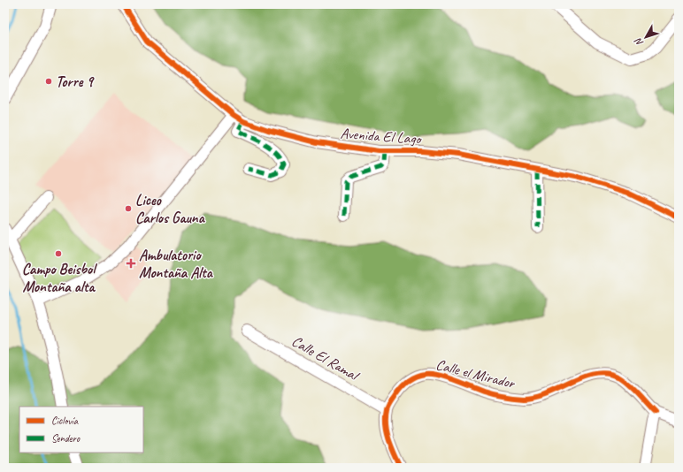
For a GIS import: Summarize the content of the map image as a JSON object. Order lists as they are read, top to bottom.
{
  "streets": {
    "street": ["Avenida El Lago", "Calle El Ramal", "Calle el Mirador"]
  },
  "crossings": [
    ["Calle El Ramal", "Calle el Mirador"]
  ],
  "places": {
    "other": ["Torre 9", "Liceo Carlos Gauna", "Campo Beisbol Montaña alta"],
    "health": ["Ambulatorio Montaña Alta"]
  },
  "legend": ["Ciclovía", "Sendero"],
  "north": "bottom left"
}
